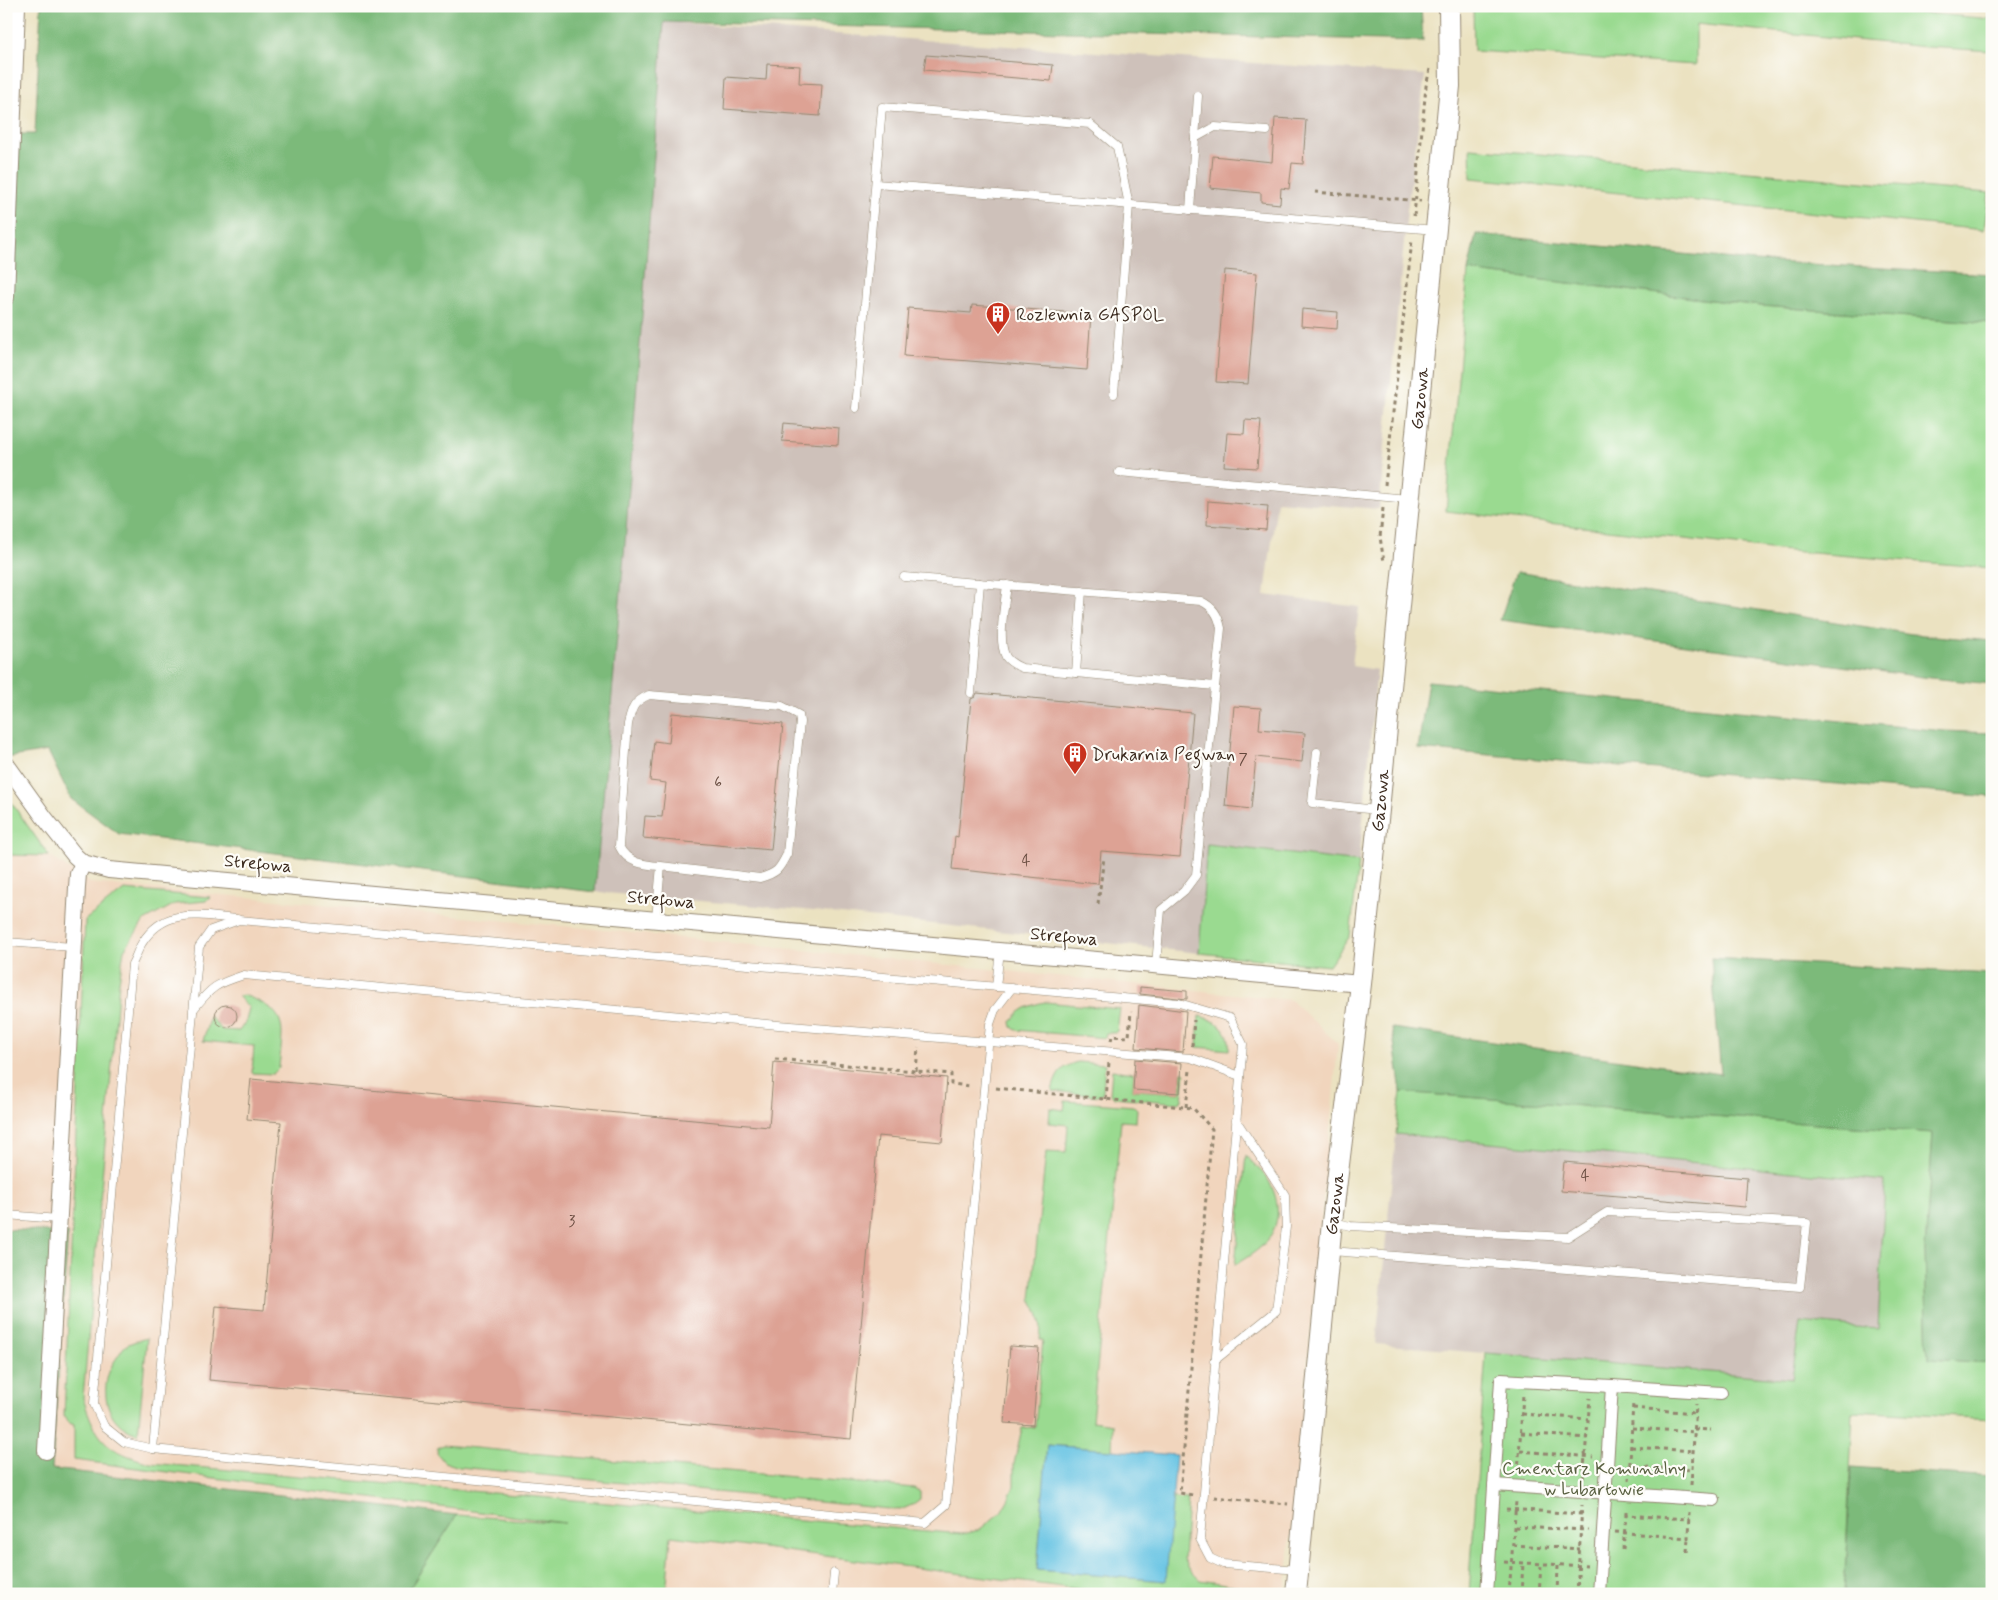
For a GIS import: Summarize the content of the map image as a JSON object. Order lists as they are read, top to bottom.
{
  "streets": {
    "street": ["Gazowa", "Strefowa"]
  },
  "crossings": [
    ["Gazowa", "Strefowa"]
  ],
  "parks": ["Cmentarz Komunalny w Lubartowie"],
  "places": {
    "building": ["Rozlewnia GASPOL", "Drukarnia Pegwan"]
  },
  "house_numbers": [
    "7",
    "6",
    "4",
    "4",
    "3"
  ]
}
